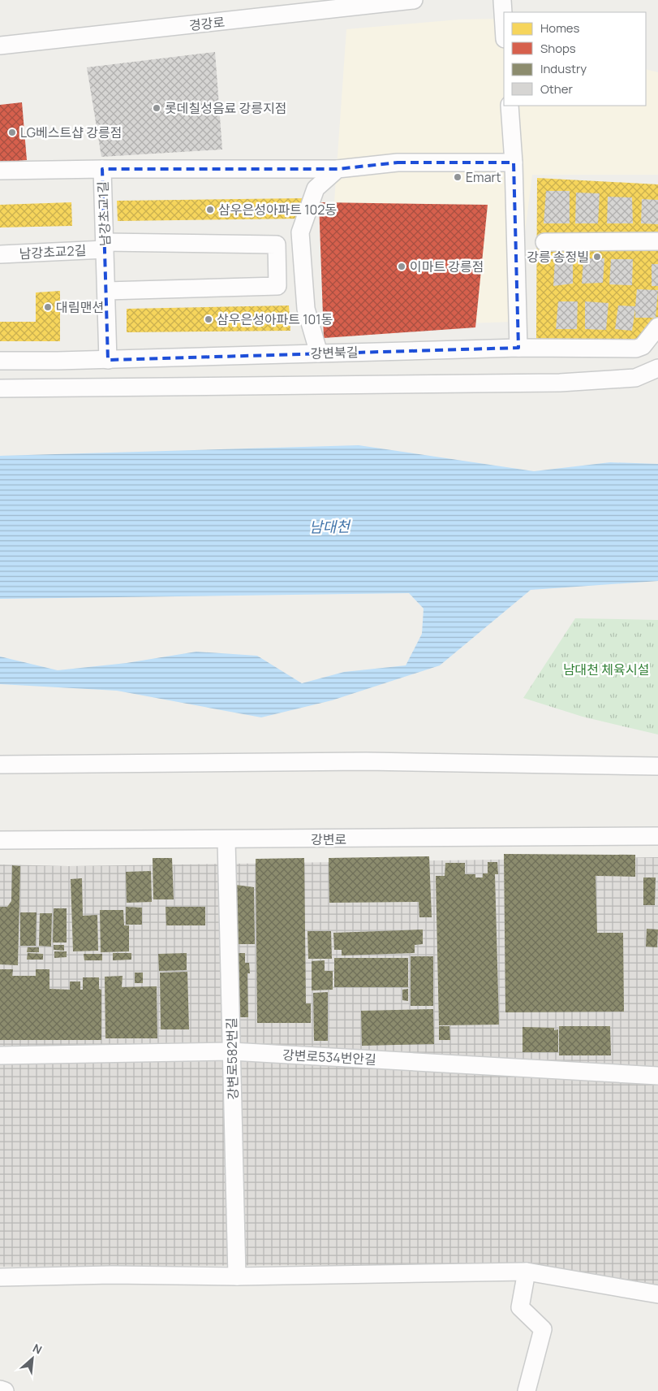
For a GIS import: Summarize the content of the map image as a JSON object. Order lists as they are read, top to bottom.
{
  "streets": {
    "street": [
      "경강로",
      "남강초교1길",
      "남강초교2길",
      "강변북길",
      "강변로",
      "강변로534번안길",
      "강변로582번길"
    ]
  },
  "crossings": [
    ["남강초교1길", "남강초교2길"],
    ["남강초교1길", "강변북길"],
    ["강변로", "강변로582번길"],
    ["강변로534번안길", "강변로582번길"]
  ],
  "water": ["남대천"],
  "parks": ["남대천 체육시설"],
  "places": [
    "롯데칠성음료 강릉지점",
    "LG베스트샵 강릉점",
    "Emart",
    "삼우은성아파트 102동",
    "강릉 송정빌",
    "이마트 강릉점",
    "대림맨션",
    "삼우은성아파트 101동"
  ],
  "legend": [
    "Homes",
    "Shops",
    "Industry",
    "Other"
  ],
  "north": "top right"
}
